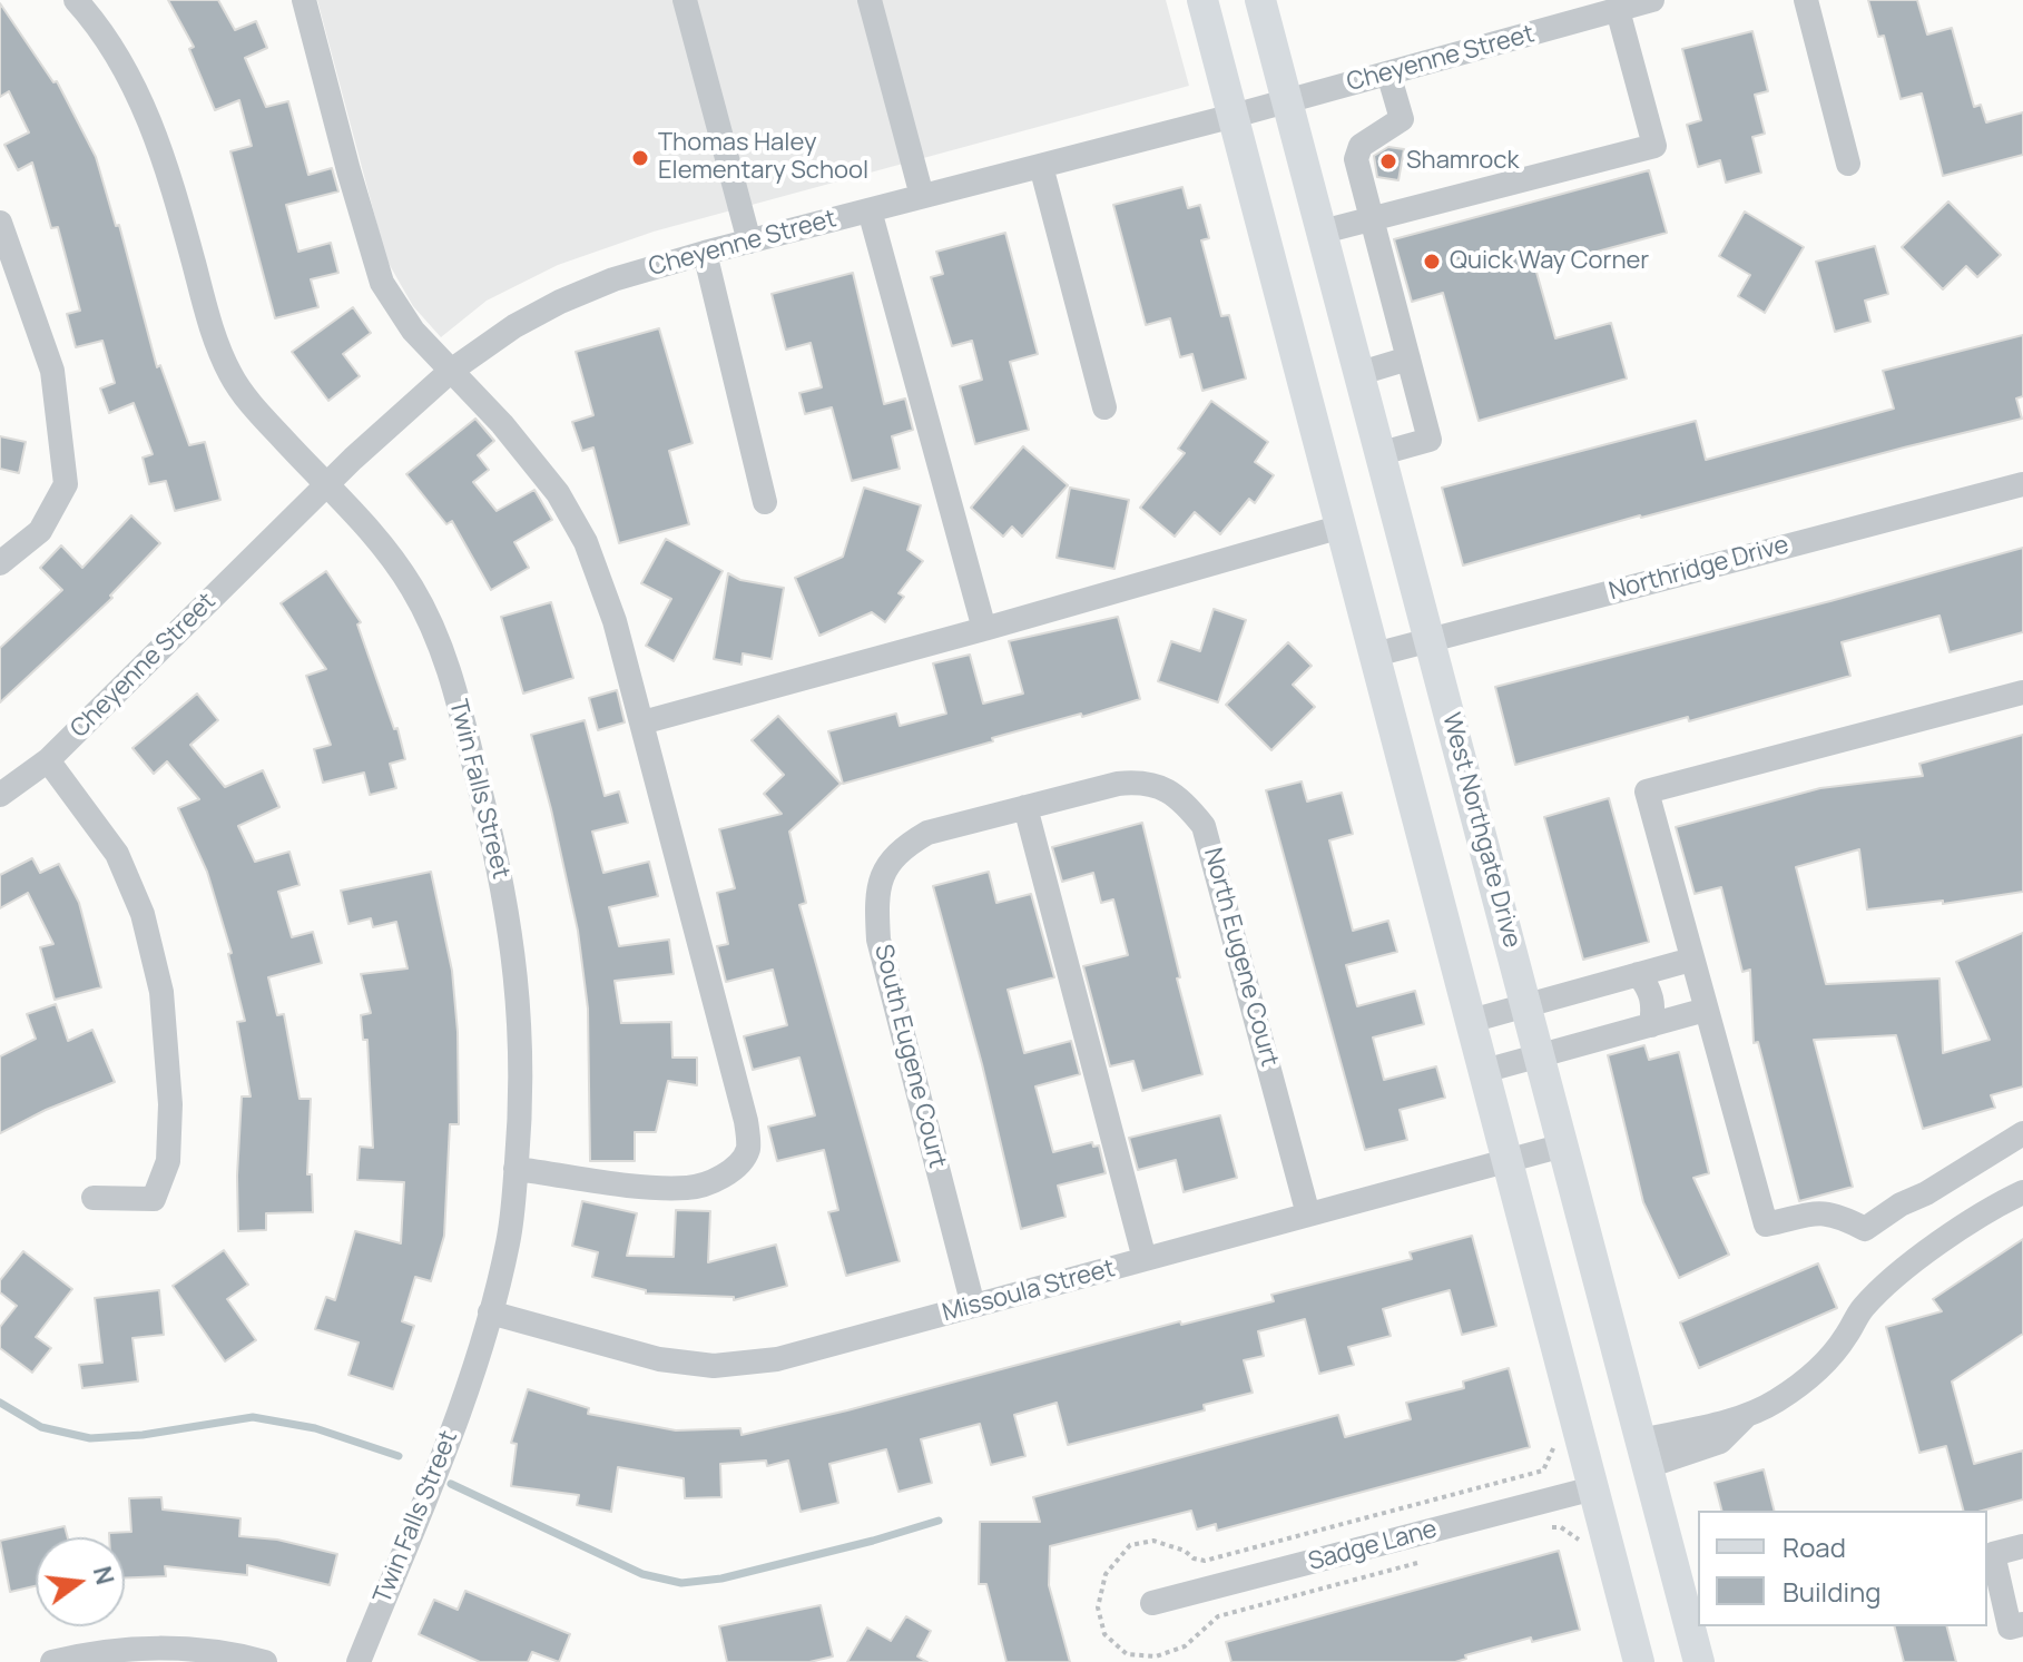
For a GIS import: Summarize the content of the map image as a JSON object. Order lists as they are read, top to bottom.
{
  "streets": {
    "main road": ["West Northgate Drive"],
    "street": [
      "Cheyenne Street",
      "Northridge Drive",
      "Twin Falls Street",
      "North Eugene Court",
      "South Eugene Court",
      "Missoula Street",
      "Sadge Lane"
    ]
  },
  "crossings": [
    ["Cheyenne Street", "Twin Falls Street"],
    ["Cheyenne Street", "West Northgate Drive"],
    ["Northridge Drive", "West Northgate Drive"],
    ["Twin Falls Street", "Missoula Street"],
    ["West Northgate Drive", "Missoula Street"],
    ["North Eugene Court", "South Eugene Court"],
    ["North Eugene Court", "Missoula Street"],
    ["South Eugene Court", "Missoula Street"]
  ],
  "places": ["Thomas Haley Elementary School", "Shamrock", "Quick Way Corner"],
  "legend": ["Road", "Building"],
  "north": "right"
}
